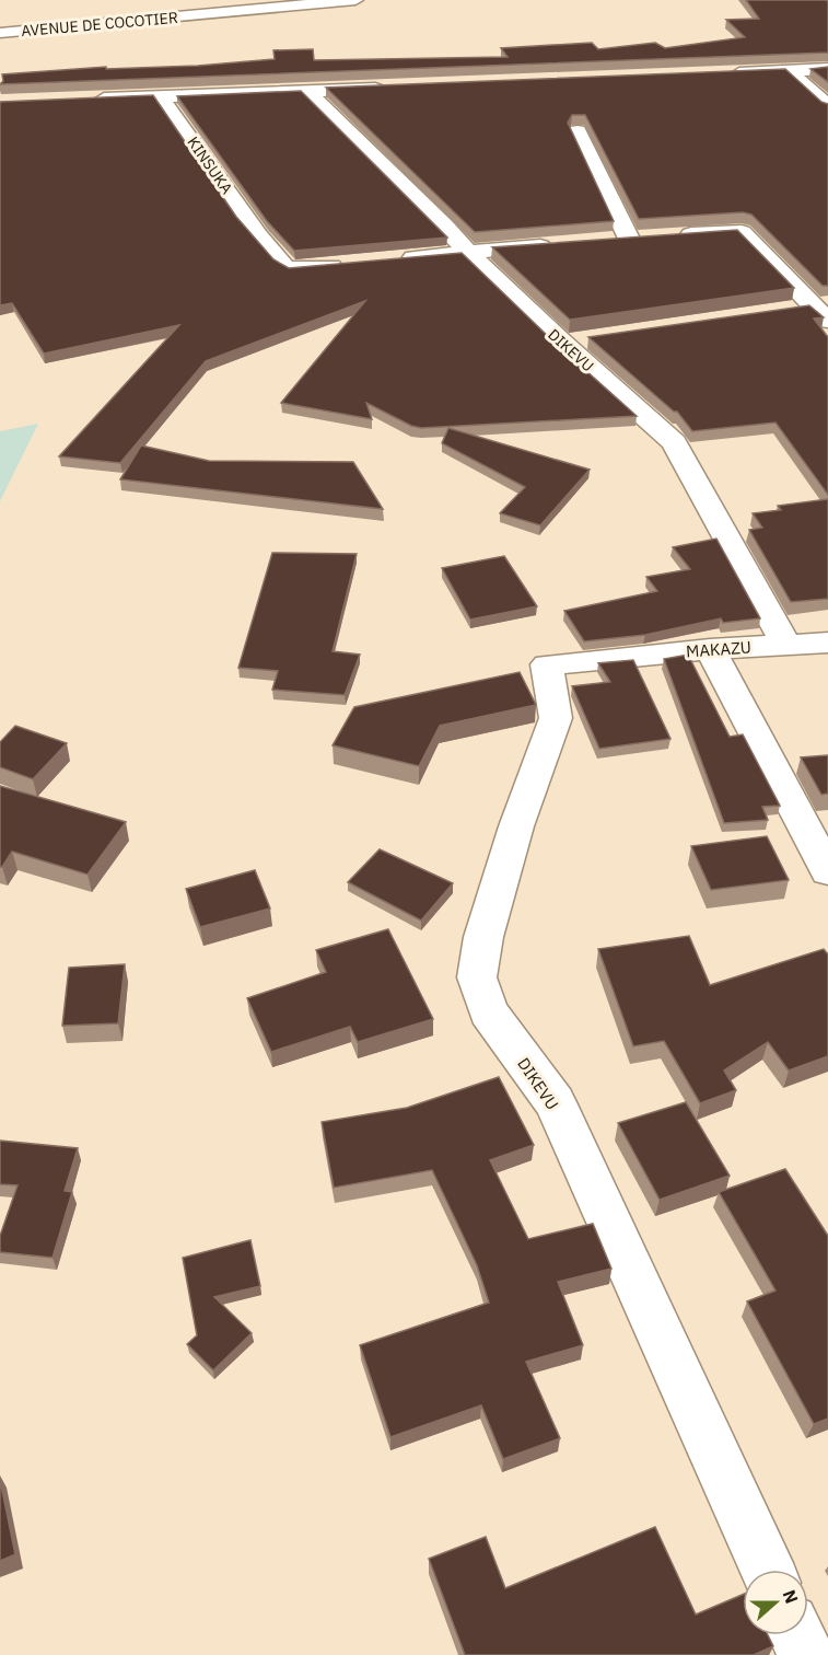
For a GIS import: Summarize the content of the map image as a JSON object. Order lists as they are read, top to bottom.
{
  "streets": {
    "street": [
      "AVENUE DE COCOTIER",
      "KINSUKA",
      "DIKEVU",
      "MAKAZU"
    ]
  },
  "crossings": [
    ["DIKEVU", "MAKAZU"]
  ],
  "north": "right"
}
